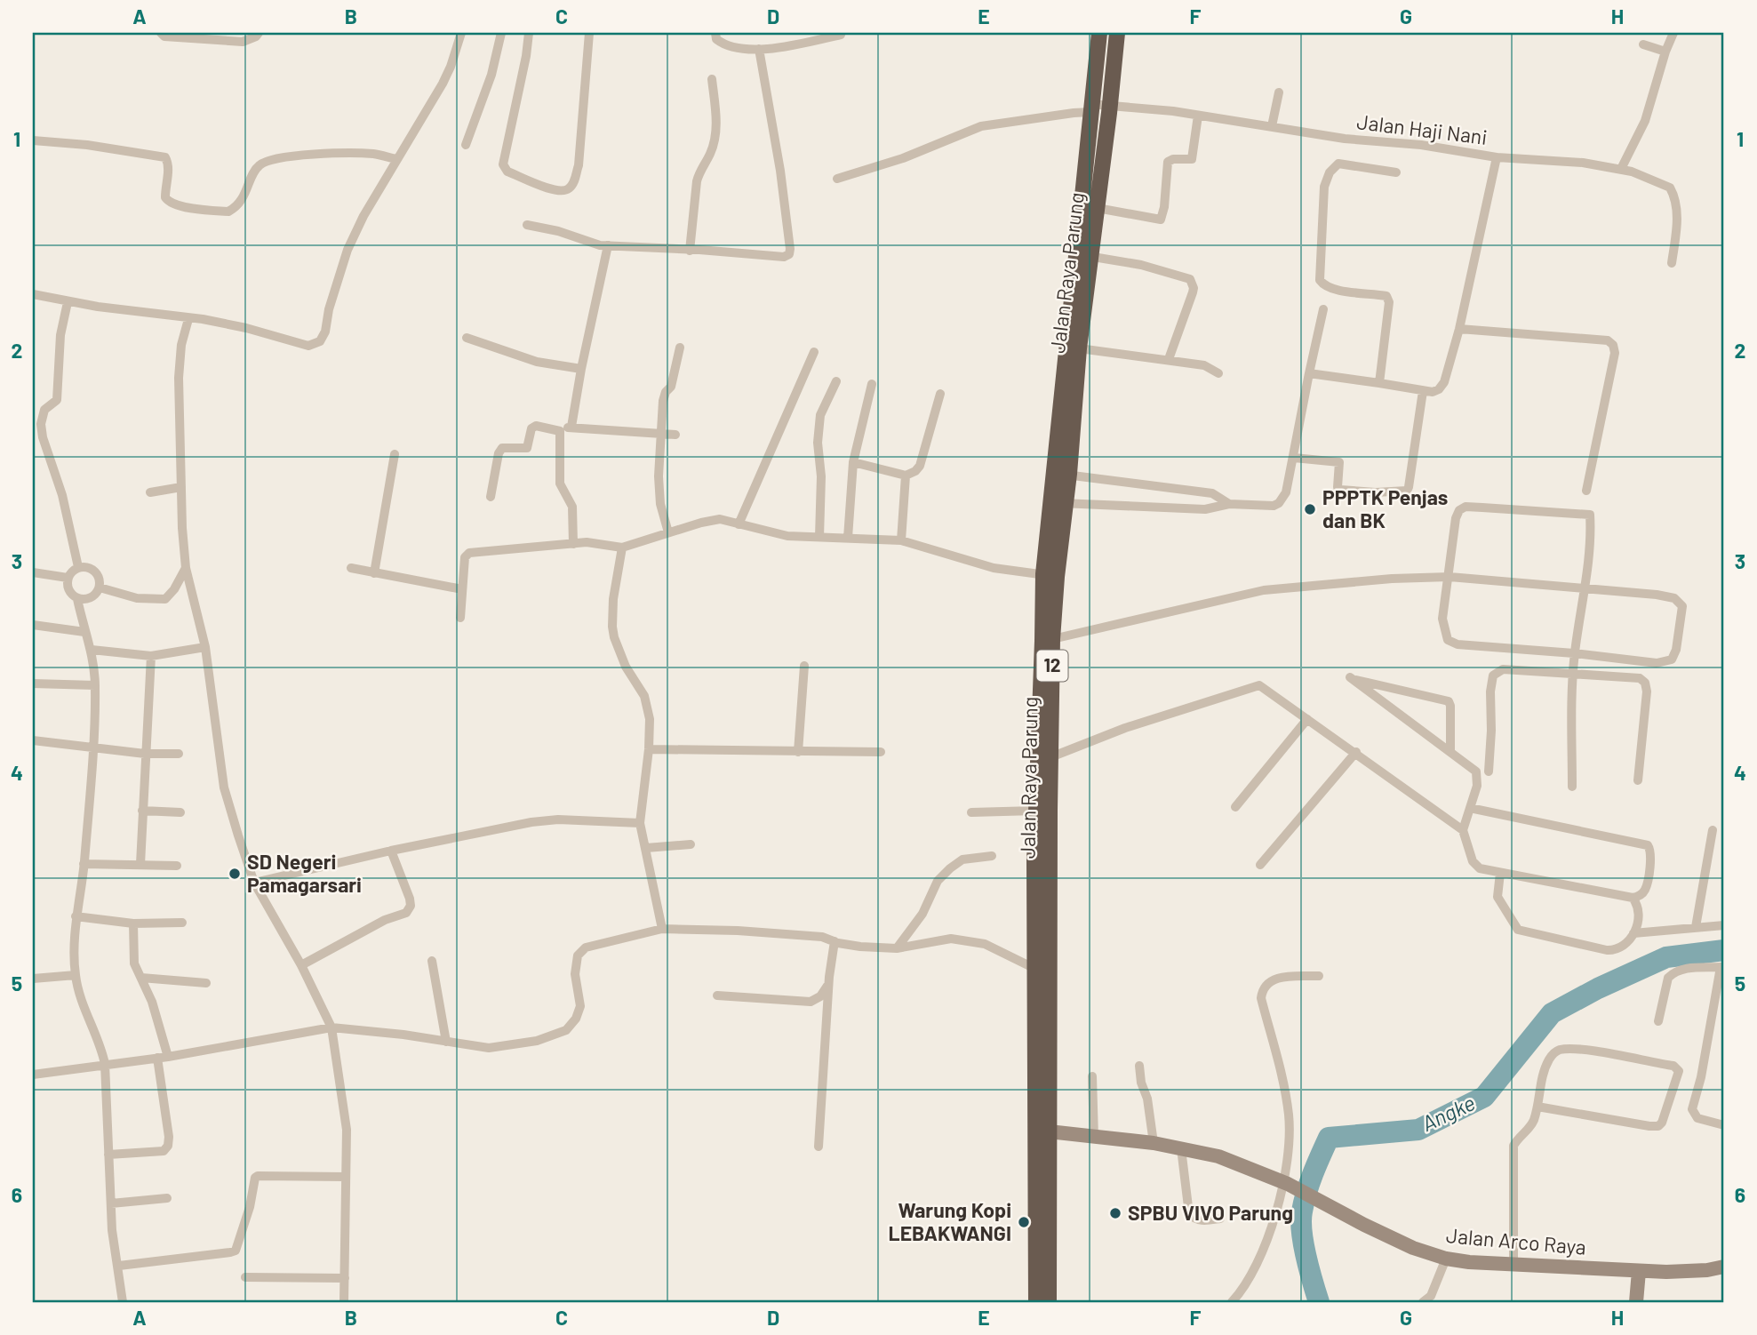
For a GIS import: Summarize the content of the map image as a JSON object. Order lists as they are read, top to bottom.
{
  "streets": {
    "highway": ["Jalan Raya Parung", "12"],
    "main road": ["Jalan Arco Raya"],
    "street": ["Jalan Haji Nani"]
  },
  "crossings": [
    ["Jalan Haji Nani", "Jalan Raya Parung"]
  ],
  "water": ["Angke"],
  "places": [
    "PPPTK Penjas dan BK",
    "SD Negeri Pamagarsari",
    "SPBU VIVO Parung",
    "Warung Kopi LEBAKWANGI"
  ],
  "grid": {
    "columns": [
      "A",
      "B",
      "C",
      "D",
      "E",
      "F",
      "G",
      "H"
    ],
    "rows": [
      "1",
      "2",
      "3",
      "4",
      "5",
      "6"
    ]
  }
}
